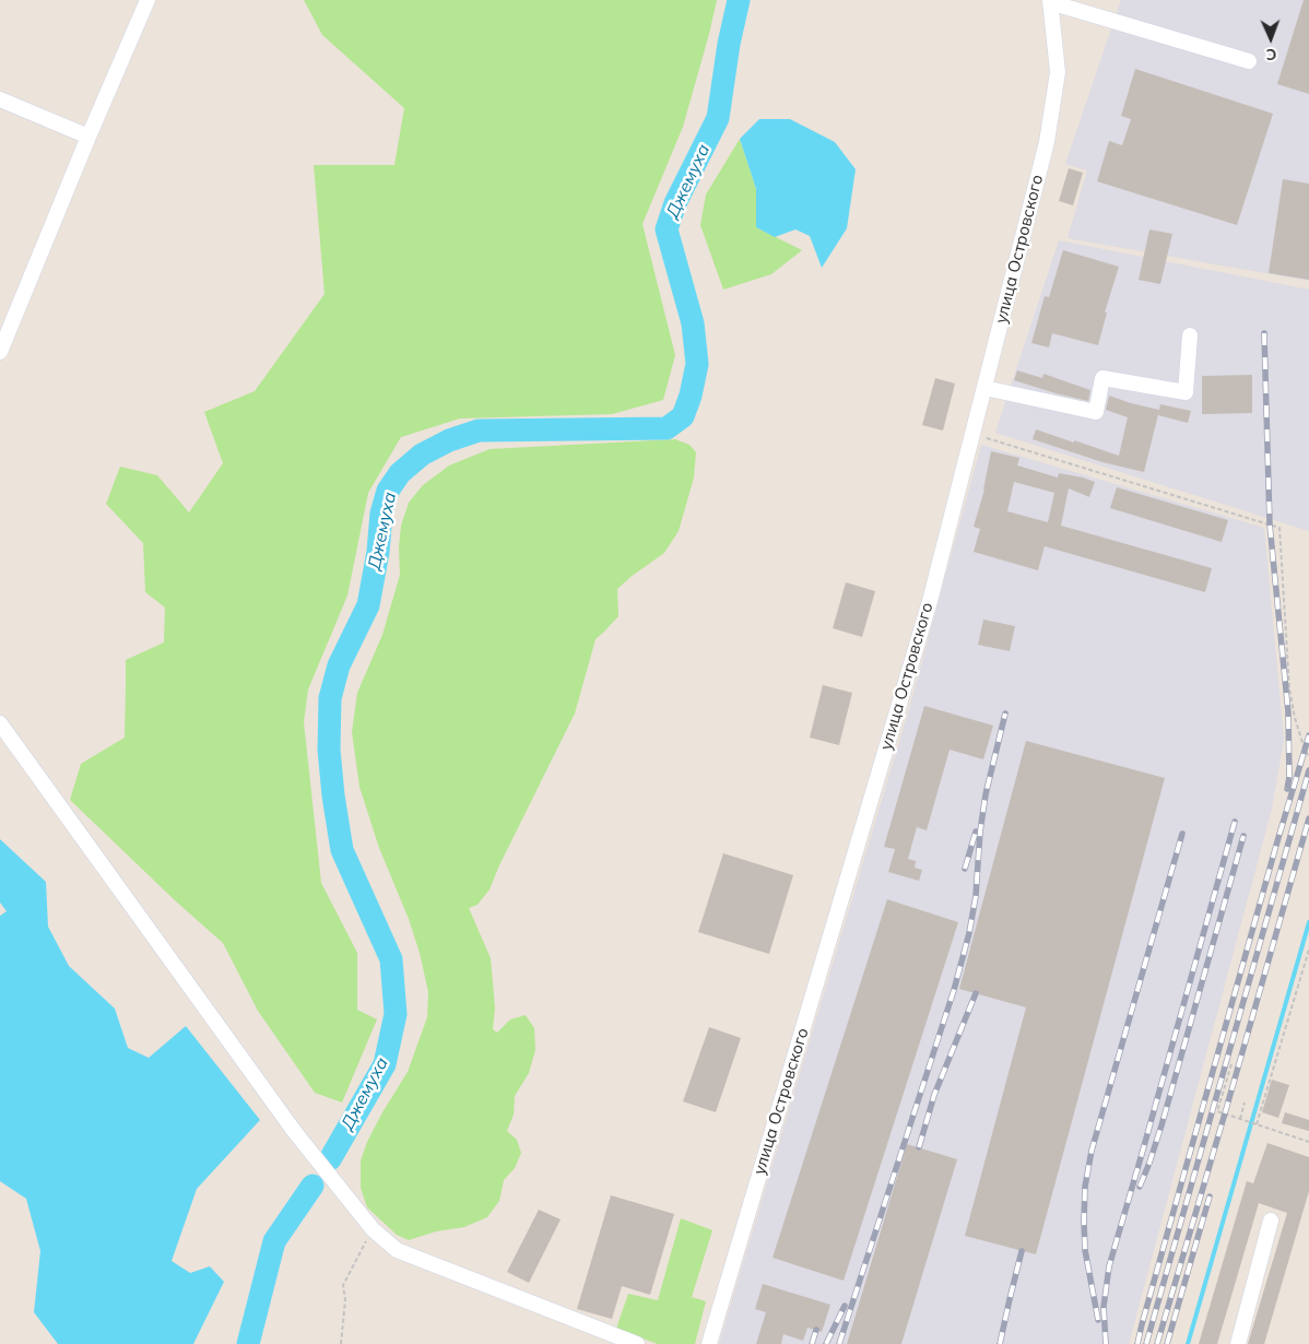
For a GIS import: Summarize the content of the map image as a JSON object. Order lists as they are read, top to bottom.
{
  "streets": {
    "street": ["улица Островского"]
  },
  "water": ["Джемуха"],
  "north": "bottom"
}
